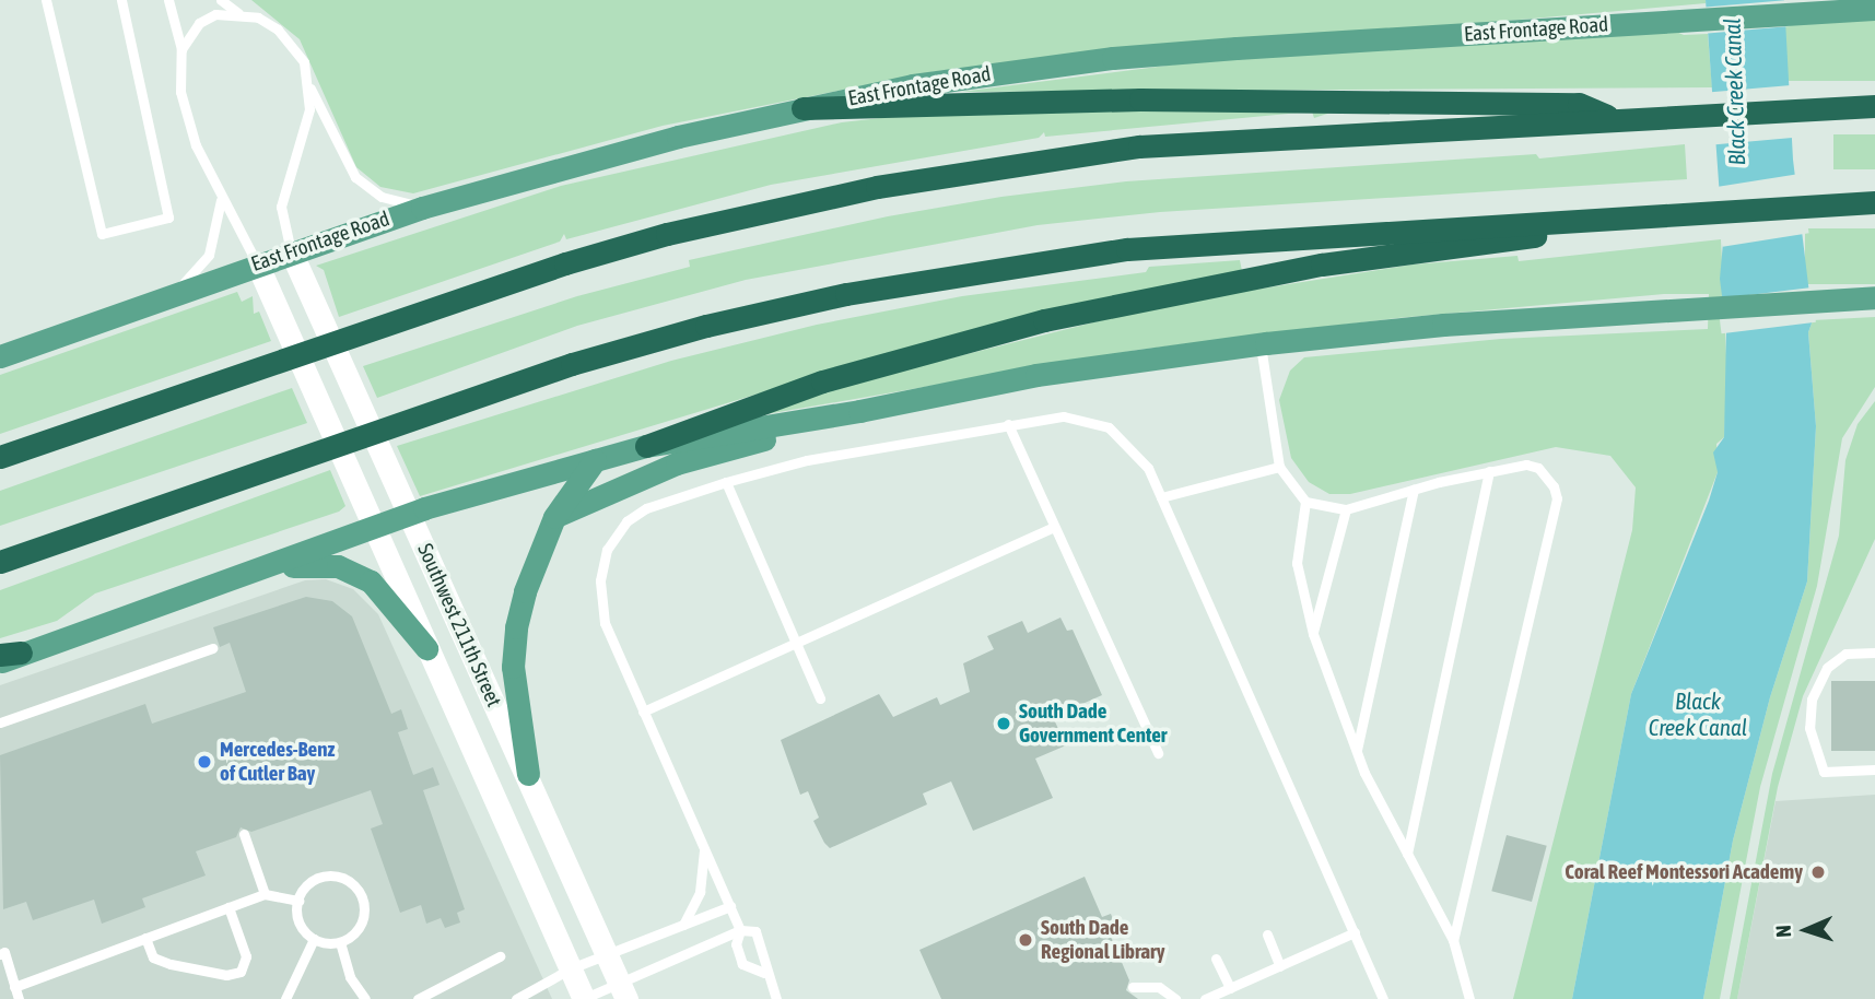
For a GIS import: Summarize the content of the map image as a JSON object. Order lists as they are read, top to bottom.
{
  "streets": {
    "main road": ["East Frontage Road", "Southwest 211th Street"]
  },
  "crossings": [
    ["East Frontage Road", "Southwest 211th Street"]
  ],
  "water": ["Black Creek Canal"],
  "places": [
    "South Dade Government Center",
    "Mercedes-Benz of Cutler Bay",
    "Coral Reef Montessori Academy",
    "South Dade Regional Library"
  ],
  "north": "left"
}
